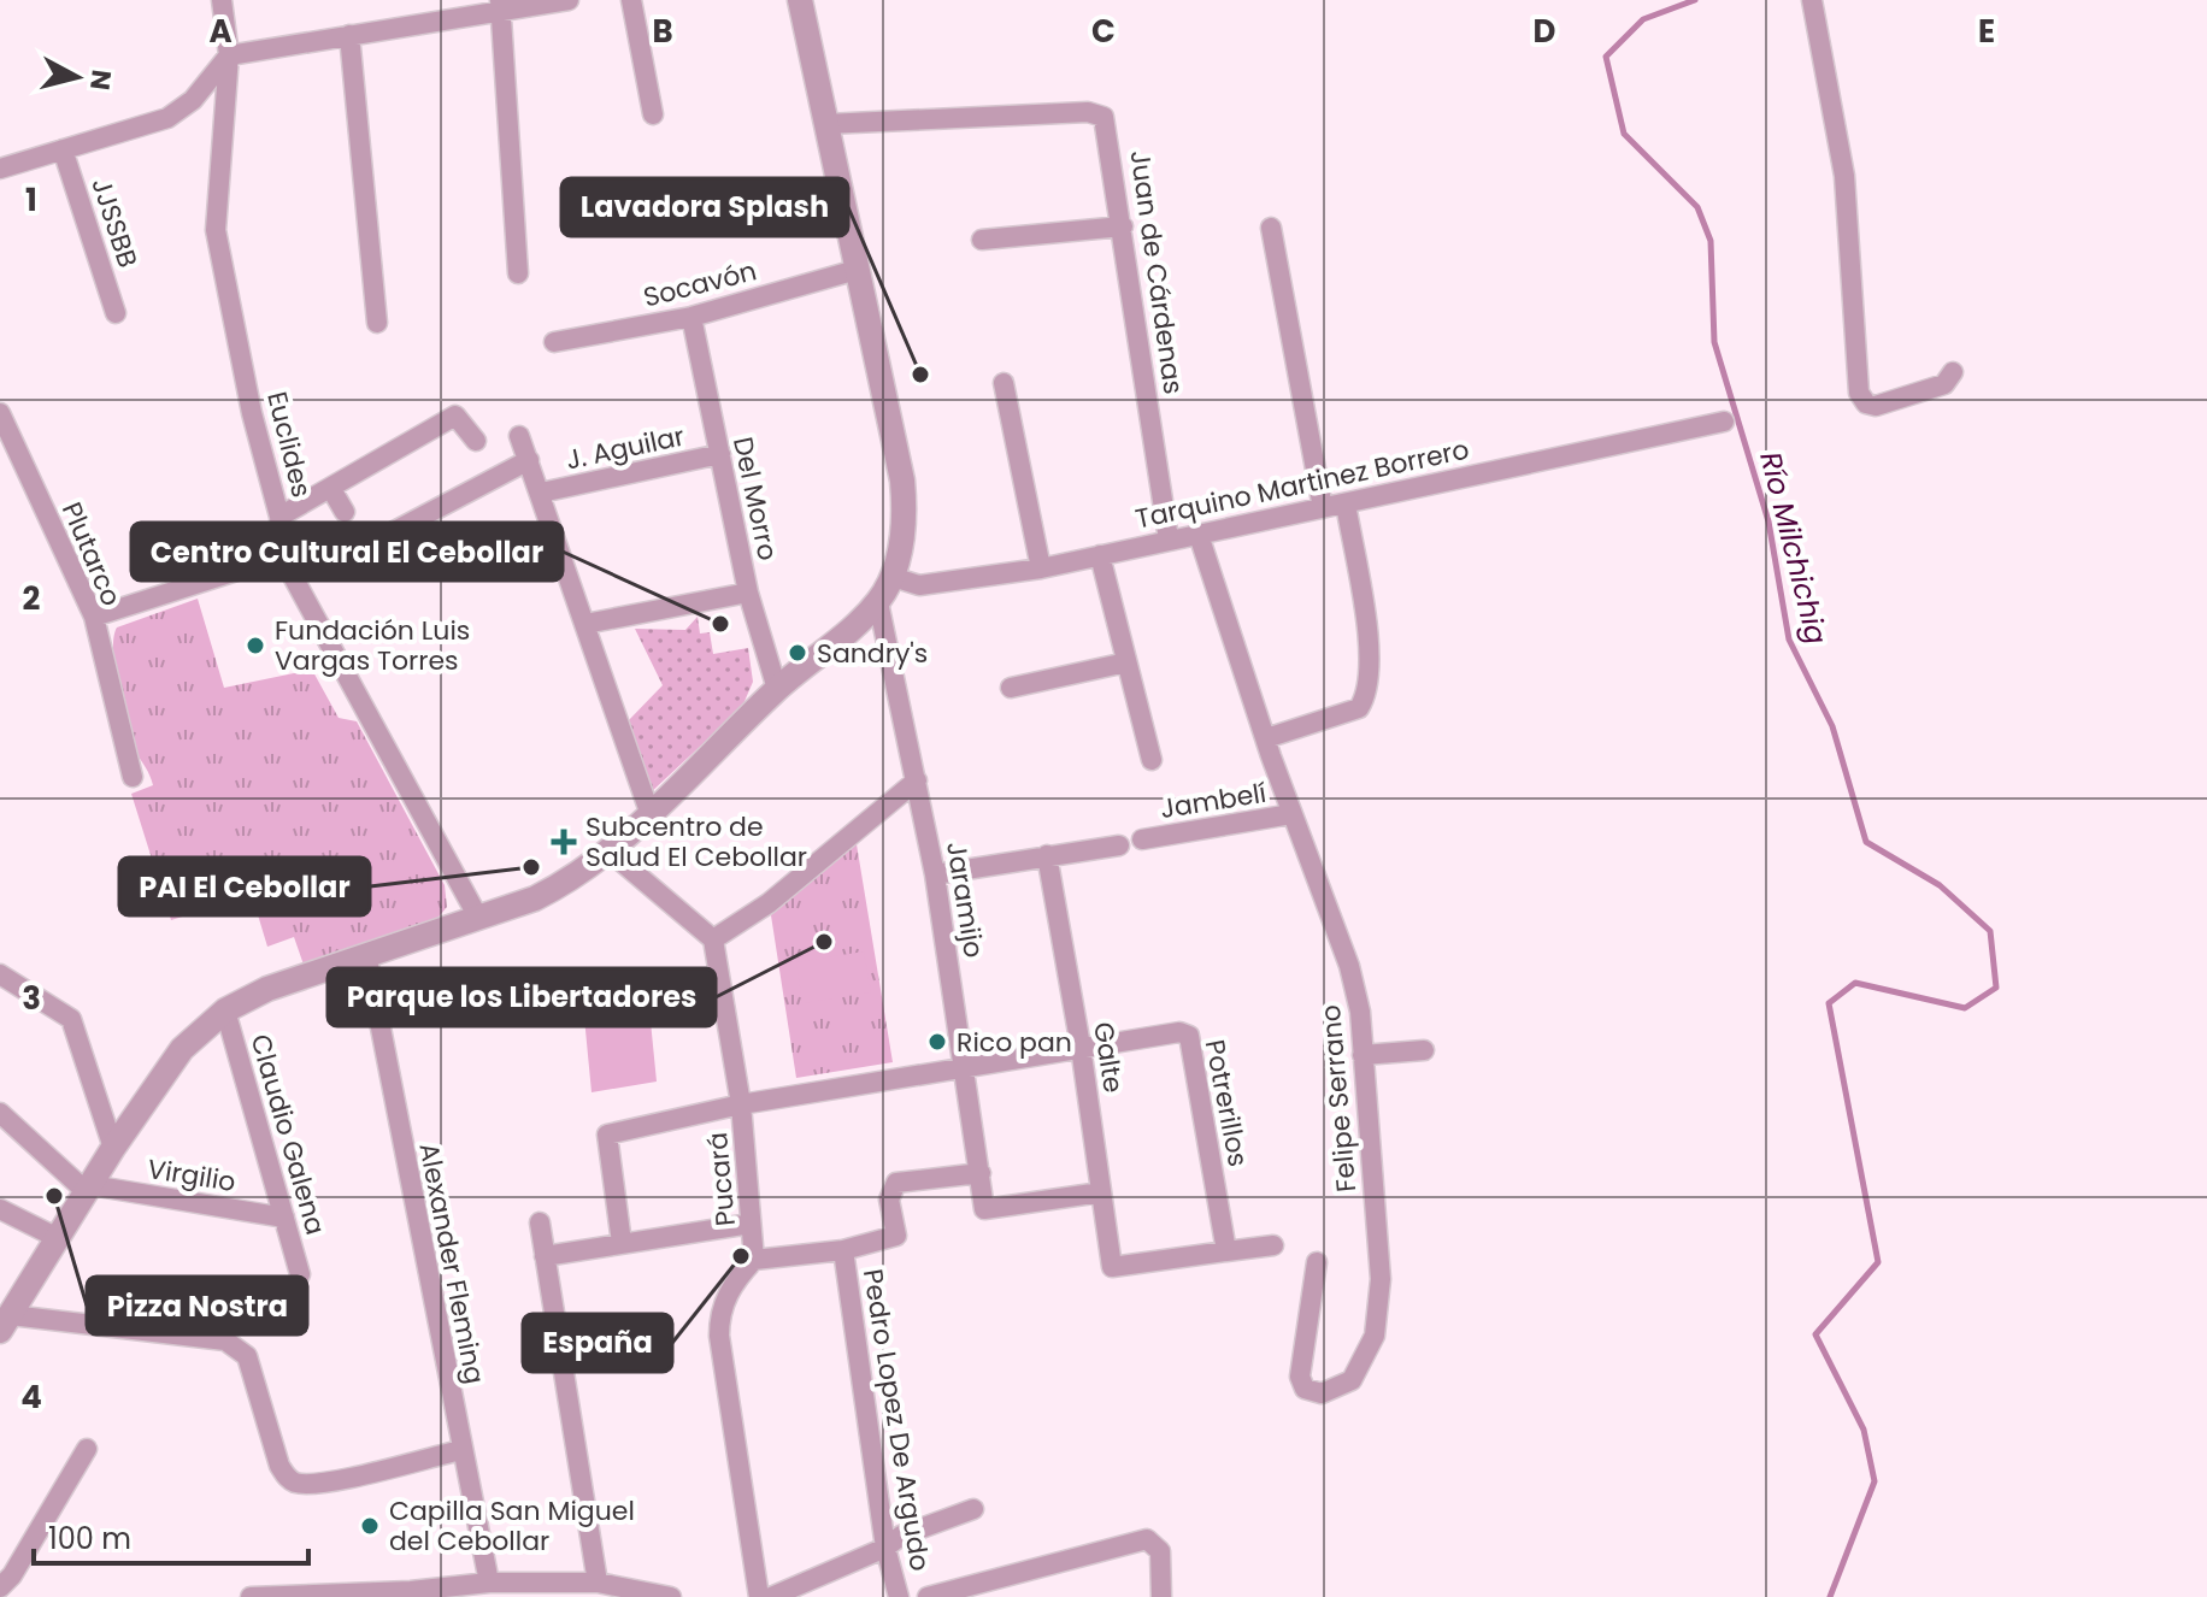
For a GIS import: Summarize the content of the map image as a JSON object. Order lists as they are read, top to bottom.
{
  "streets": {
    "street": [
      "JJSSBB",
      "Juan de Cárdenas",
      "Socavón",
      "Euclides",
      "J. Aguilar",
      "Tarquino Martinez Borrero",
      "Del Morro",
      "Plutarco",
      "Jambelí",
      "Jaramijo",
      "Galte",
      "Felipe Serrano",
      "Potrerillos",
      "Claudio Galena",
      "Virgilio",
      "Pucará",
      "Alexander Fleming",
      "Pedro Lopez De Argudo"
    ]
  },
  "crossings": [
    ["Juan de Cárdenas", "Tarquino Martinez Borrero"],
    ["Socavón", "Del Morro"],
    ["J. Aguilar", "Del Morro"],
    ["Tarquino Martinez Borrero", "Felipe Serrano"],
    ["Jambelí", "Felipe Serrano"],
    ["Jaramijo", "Galte"],
    ["Jaramijo", "Potrerillos"],
    ["Galte", "Potrerillos"],
    ["Potrerillos", "Pucará"],
    ["Claudio Galena", "Virgilio"]
  ],
  "water": ["Río Milchichig"],
  "places": {
    "other": [
      "Lavadora Splash",
      "Centro Cultural El Cebollar",
      "Fundación Luis Vargas Torres",
      "Sandry's",
      "PAI El Cebollar",
      "Parque los Libertadores",
      "Rico pan",
      "Pizza Nostra",
      "España",
      "Capilla San Miguel del Cebollar"
    ],
    "health": ["Subcentro de Salud El Cebollar"]
  },
  "scale_bar": "100 m",
  "north": "right",
  "grid": {
    "columns": [
      "A",
      "B",
      "C",
      "D",
      "E"
    ],
    "rows": [
      "1",
      "2",
      "3",
      "4"
    ]
  }
}
